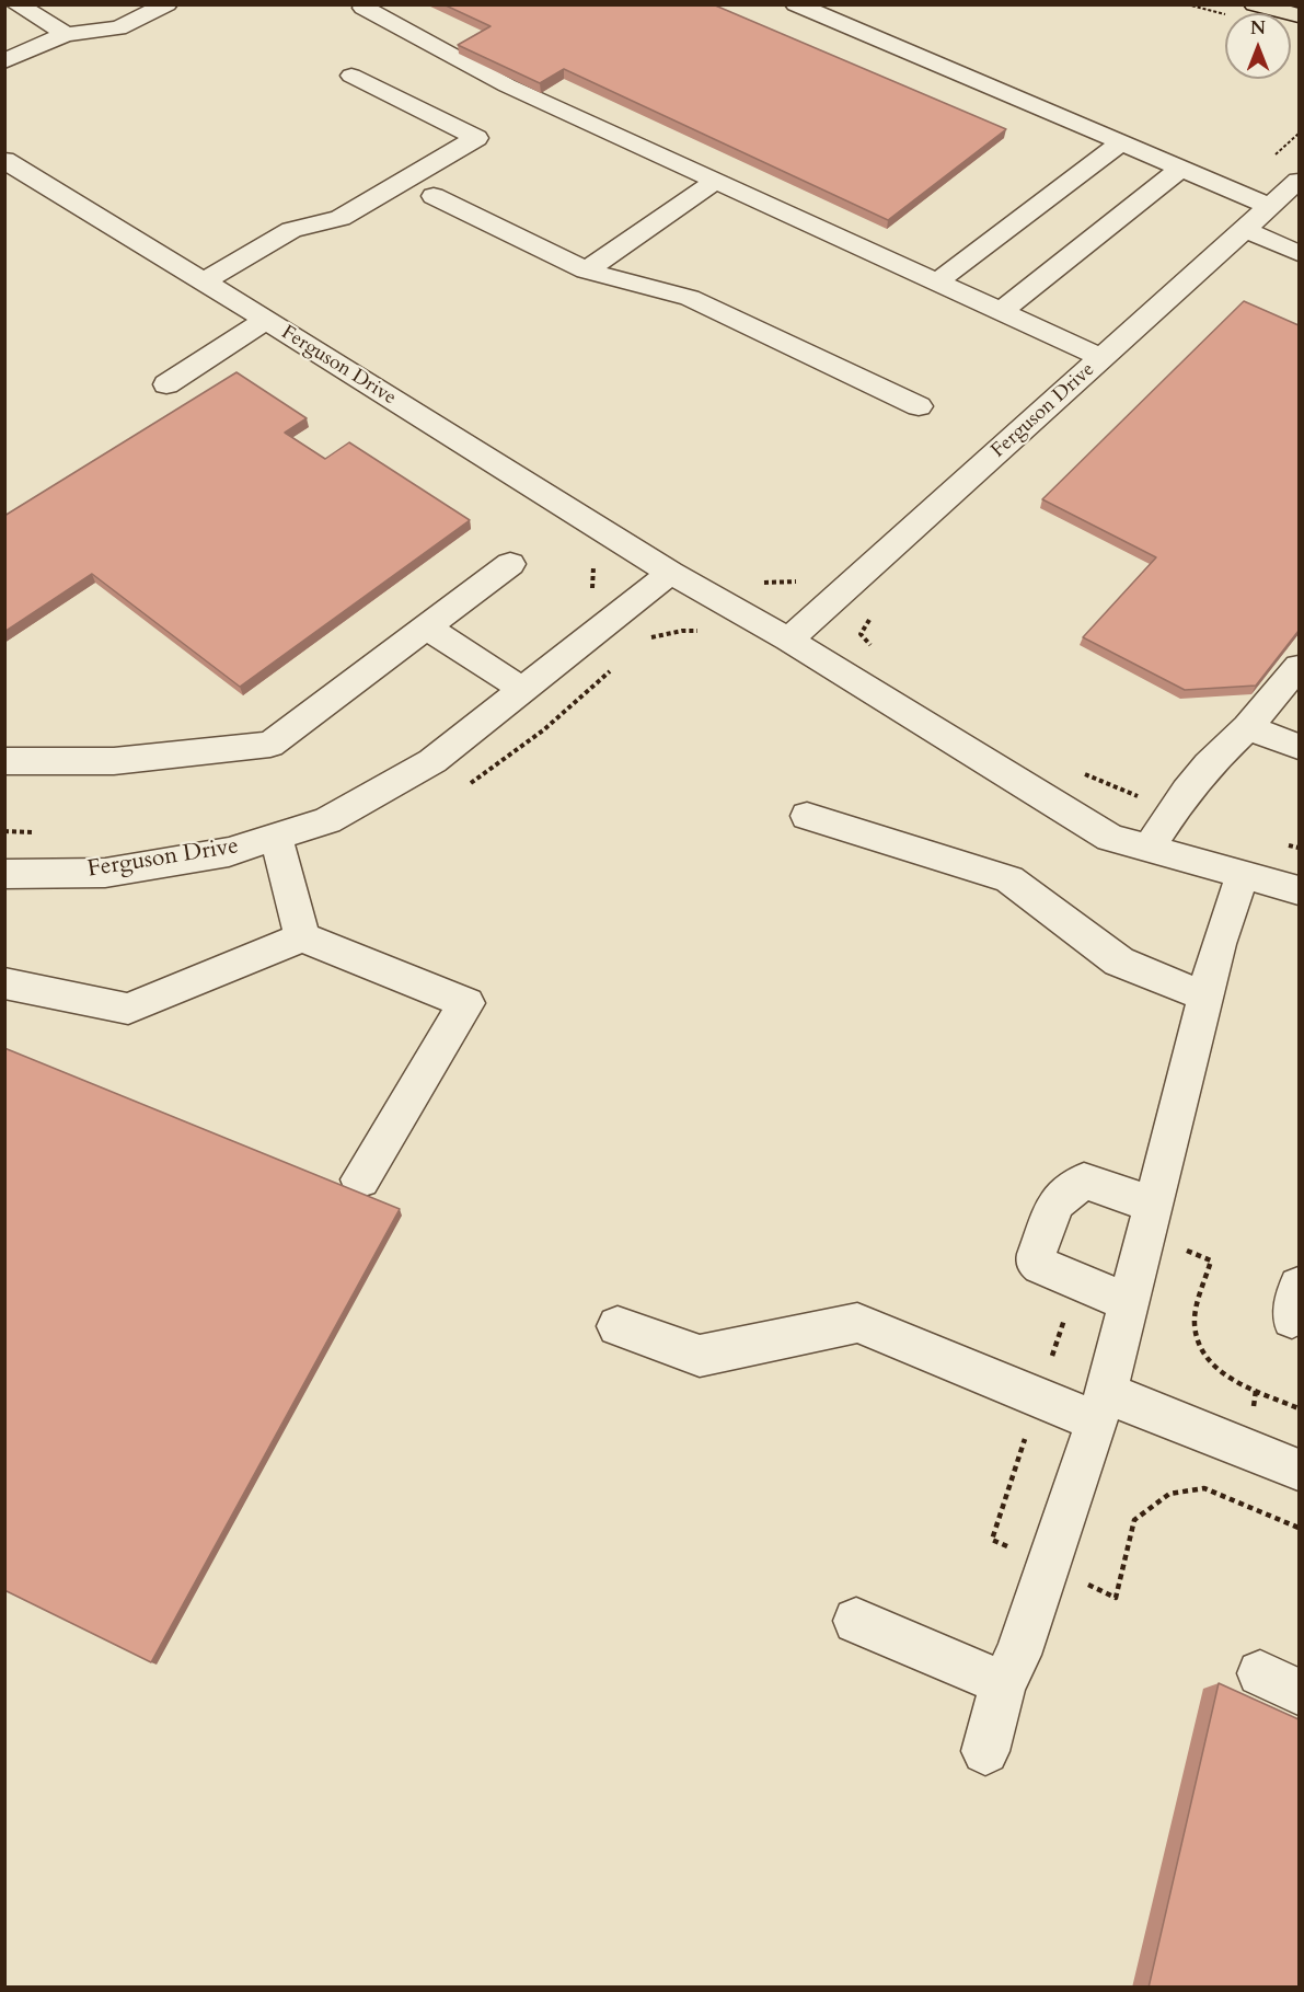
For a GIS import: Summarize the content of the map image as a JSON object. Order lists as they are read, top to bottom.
{
  "streets": {
    "street": ["Ferguson Drive"]
  },
  "north": "top"
}
